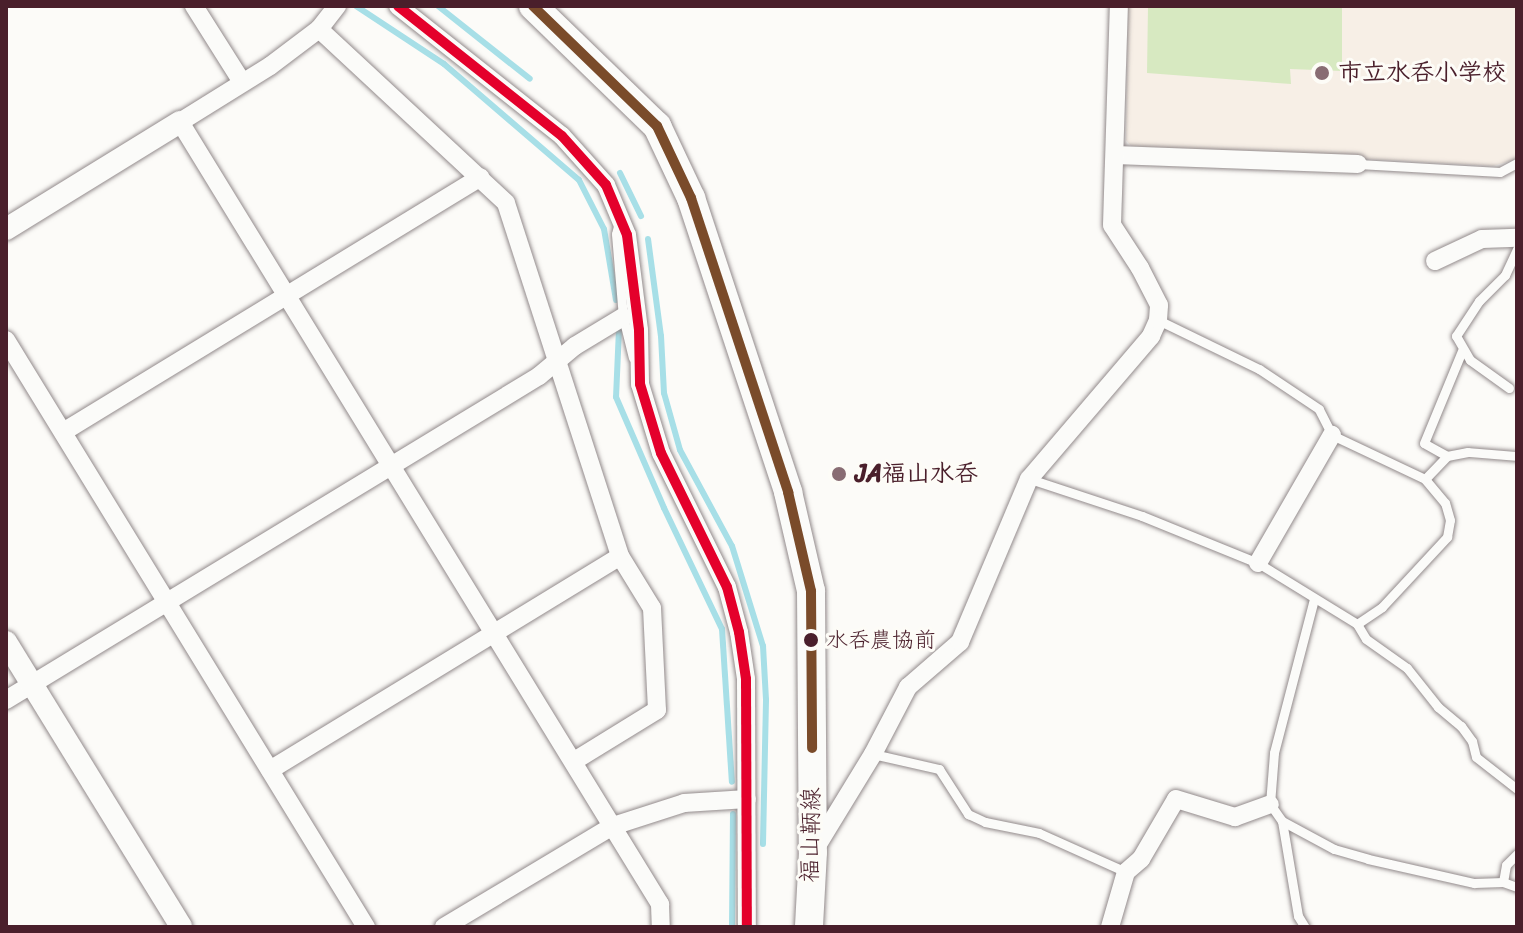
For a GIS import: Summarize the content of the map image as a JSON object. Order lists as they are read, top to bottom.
{
  "streets": {
    "main road": ["福山鞆線"]
  },
  "places": ["市立水呑小学校", "JA福山水呑", "水呑農協前"]
}
